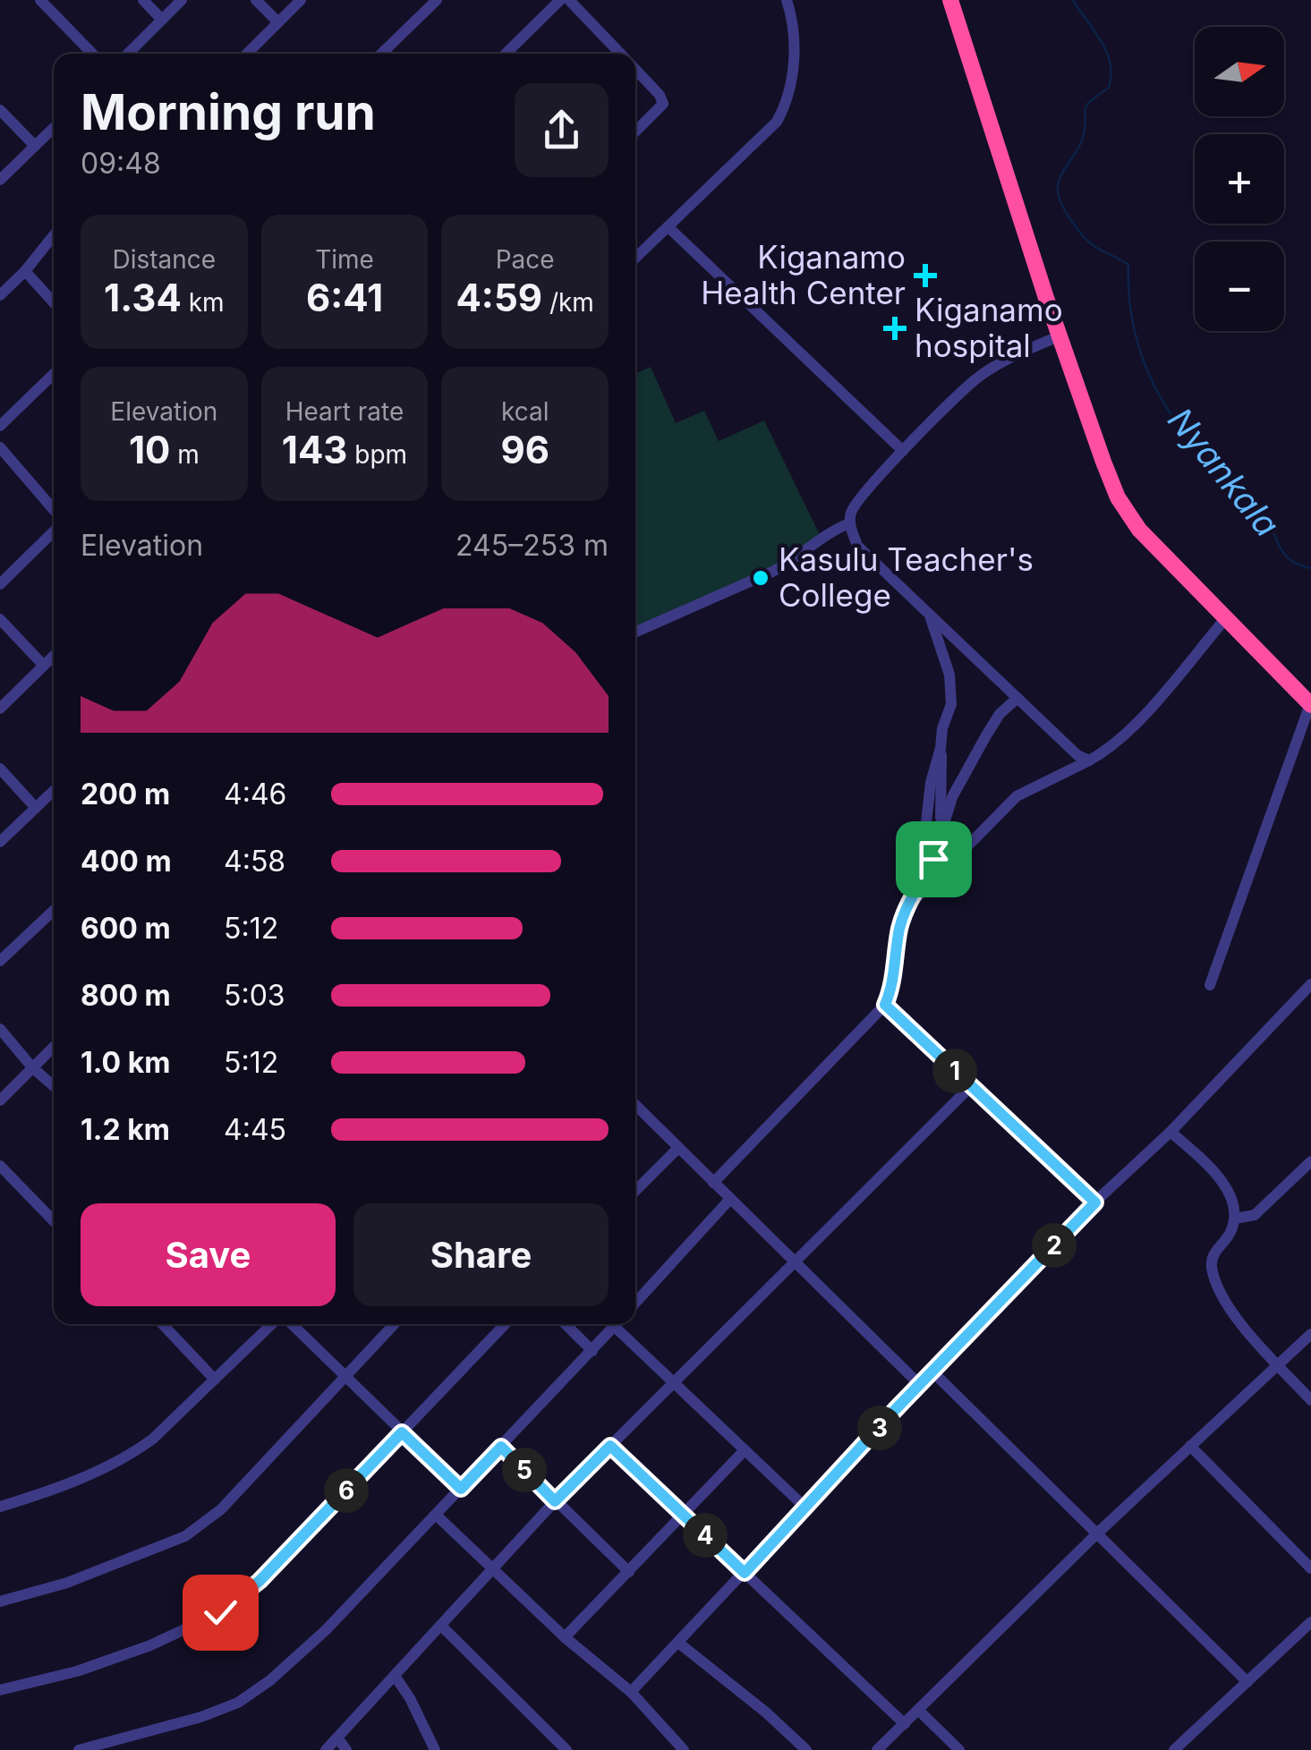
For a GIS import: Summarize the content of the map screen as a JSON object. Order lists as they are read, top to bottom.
{
  "water": ["Nyankala"],
  "places": {
    "health": ["Kiganamo Health Center", "Kiganamo hospital"],
    "other": ["Kasulu Teacher's College"]
  },
  "north": "right",
  "page": {
    "map_buttons": ["+", "−"],
    "heading": ["Morning run", "09:48"],
    "stats": [
      ["Distance", "1.34 km"],
      ["Time", "6:41"],
      ["Pace", "4:59 /km"],
      ["Elevation", "10 m"],
      ["Heart rate", "143 bpm"],
      ["kcal", "96"]
    ],
    "chart": ["Elevation", "245–253 m"],
    "list": [
      {
        "name": "200 m",
        "note": "4:46"
      },
      {
        "name": "400 m",
        "note": "4:58"
      },
      {
        "name": "600 m",
        "note": "5:12"
      },
      {
        "name": "800 m",
        "note": "5:03"
      },
      {
        "name": "1.0 km",
        "note": "5:12"
      },
      {
        "name": "1.2 km",
        "note": "4:45"
      }
    ],
    "pins": [
      "1",
      "2",
      "3",
      "5",
      "6",
      "4"
    ],
    "buttons": ["Save", "Share"]
  }
}
